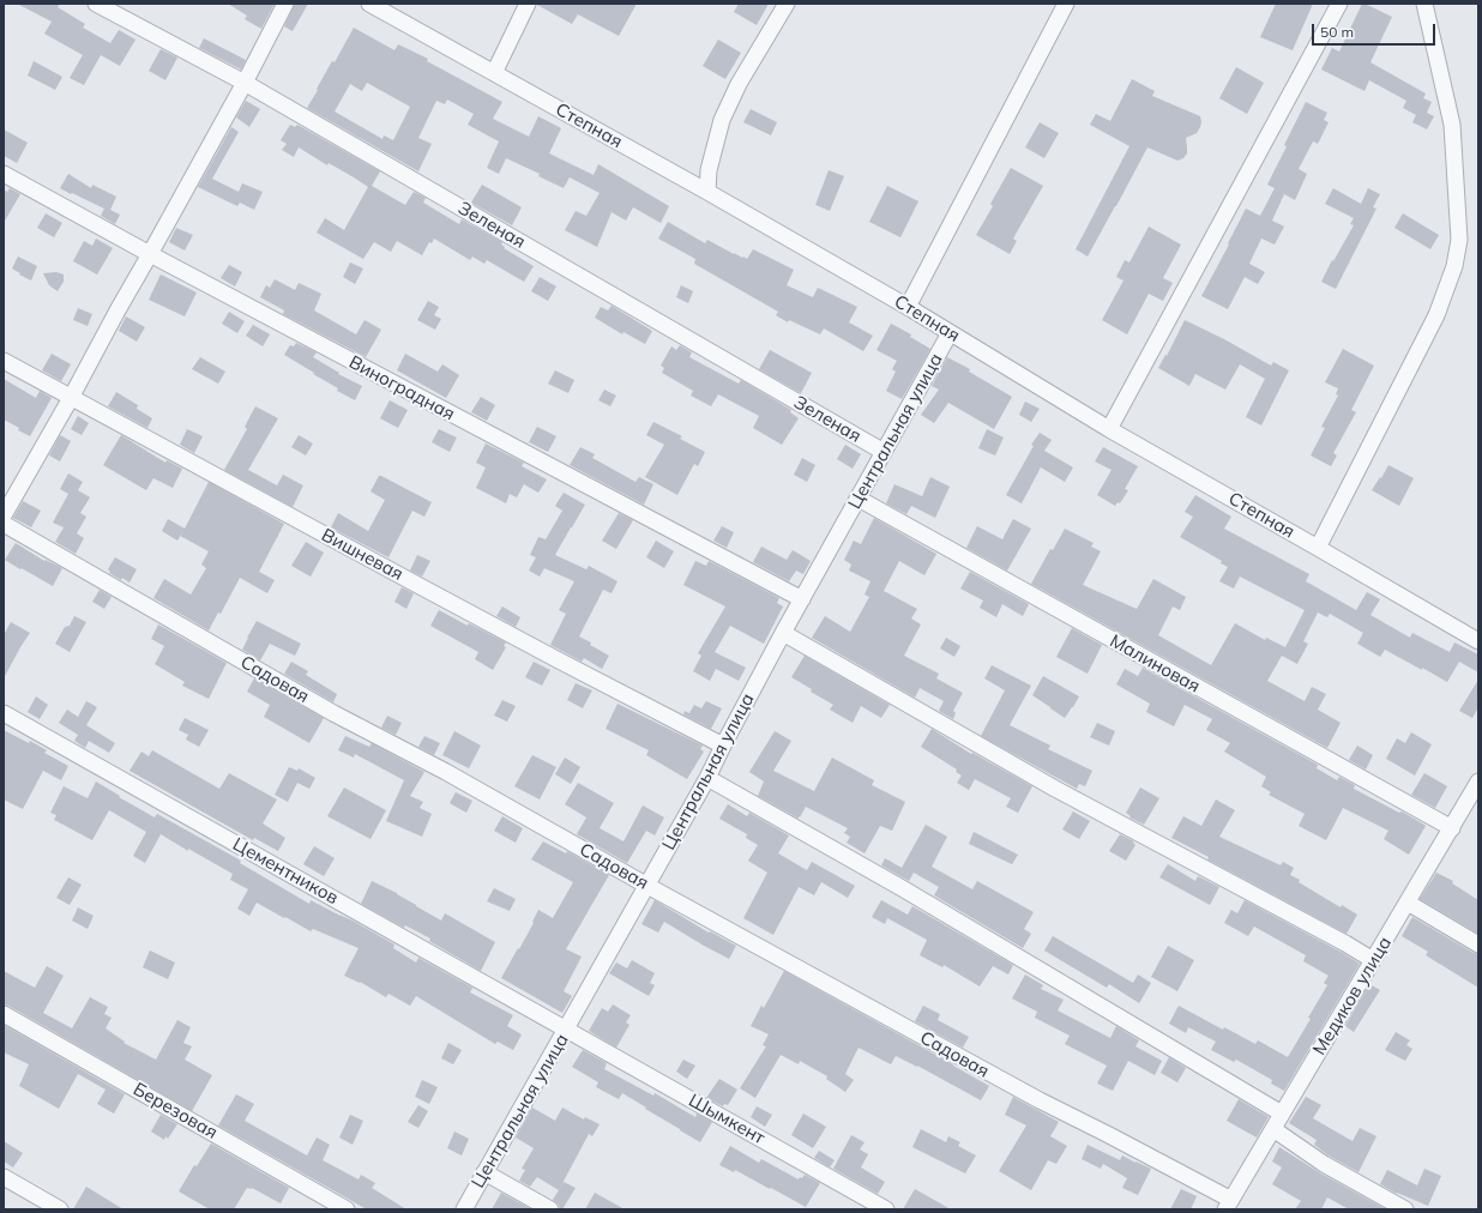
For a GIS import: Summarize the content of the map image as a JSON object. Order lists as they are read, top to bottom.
{
  "streets": {
    "street": [
      "Степная",
      "Зеленая",
      "Виноградная",
      "Центральная улица",
      "Вишневая",
      "Малиновая",
      "Садовая",
      "Цементников",
      "Медиков улица",
      "Березовая",
      "Шымкент"
    ]
  },
  "crossings": [
    ["Степная", "Центральная улица"],
    ["Зеленая", "Центральная улица"],
    ["Виноградная", "Центральная улица"],
    ["Центральная улица", "Вишневая"],
    ["Центральная улица", "Малиновая"],
    ["Центральная улица", "Садовая"],
    ["Центральная улица", "Цементников"],
    ["Центральная улица", "Шымкент"],
    ["Малиновая", "Медиков улица"],
    ["Садовая", "Медиков улица"],
    ["Цементников", "Шымкент"]
  ],
  "scale_bar": "50 m"
}
